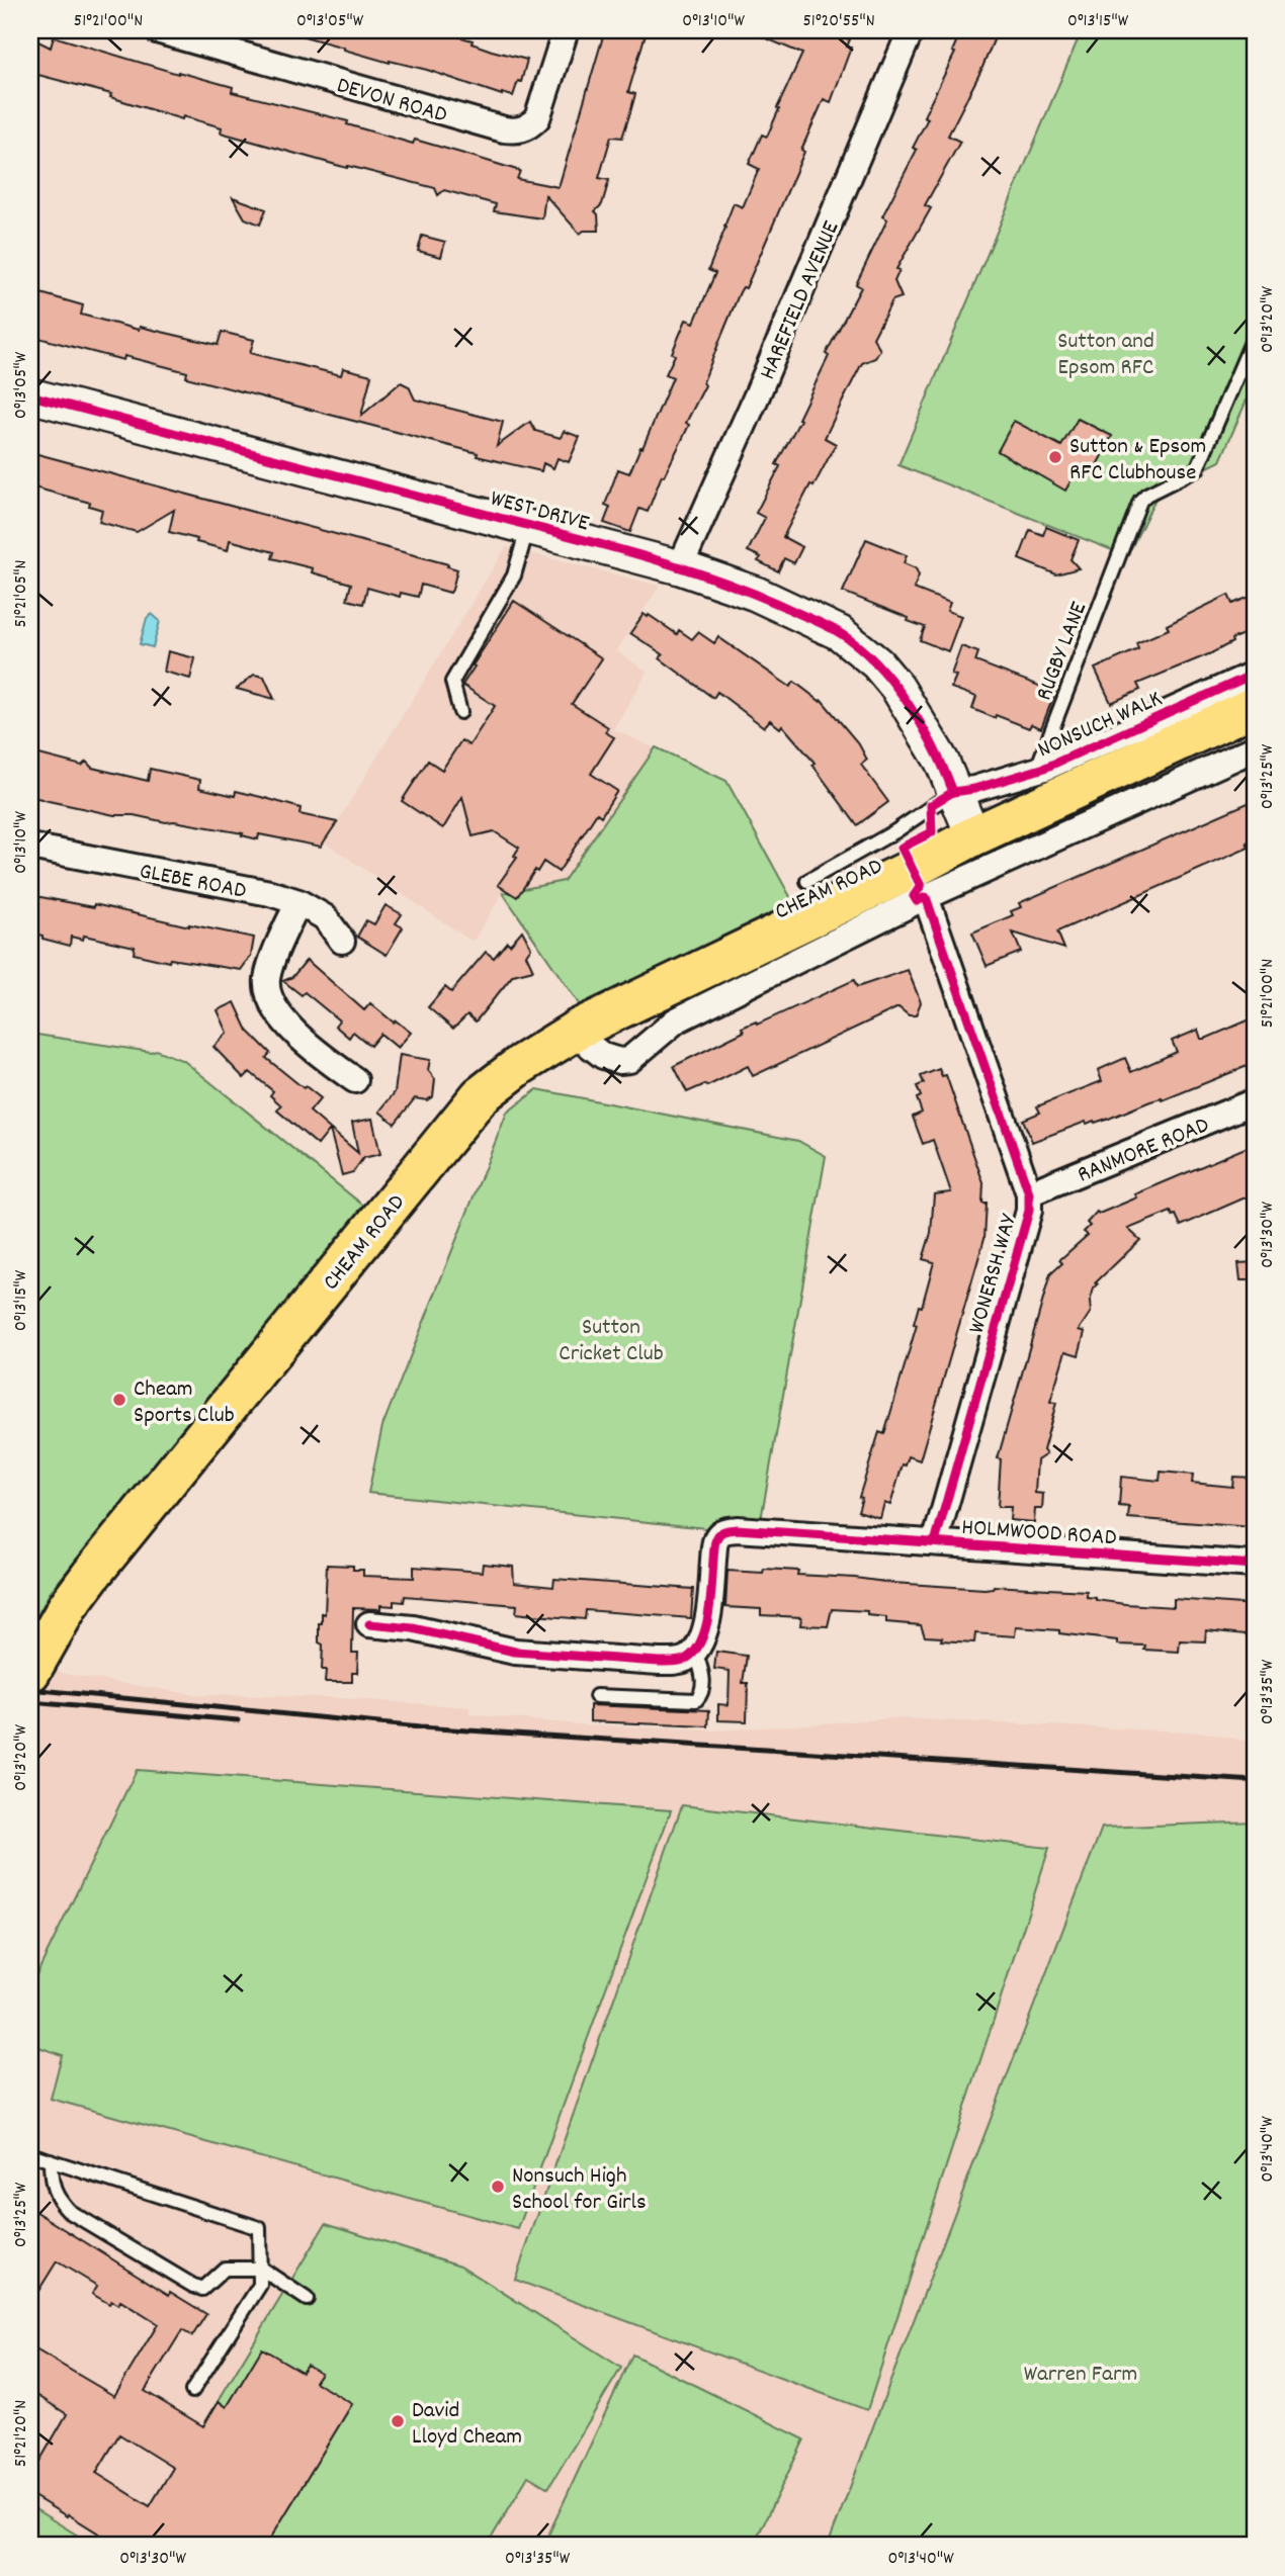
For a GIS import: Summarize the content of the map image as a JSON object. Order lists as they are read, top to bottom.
{
  "streets": {
    "highway": ["CHEAM ROAD"],
    "street": [
      "DEVON ROAD",
      "HAREFIELD AVENUE",
      "WEST DRIVE",
      "NONSUCH WALK",
      "GLEBE ROAD",
      "RANMORE ROAD",
      "WONERSH WAY",
      "HOLMWOOD ROAD"
    ],
    "lane": ["RUGBY LANE"]
  },
  "crossings": [
    ["HAREFIELD AVENUE", "WEST DRIVE"],
    ["WEST DRIVE", "NONSUCH WALK"],
    ["WEST DRIVE", "CHEAM ROAD"],
    ["RUGBY LANE", "NONSUCH WALK"],
    ["RANMORE ROAD", "WONERSH WAY"],
    ["WONERSH WAY", "HOLMWOOD ROAD"]
  ],
  "parks": ["Sutton and Epsom RFC", "Sutton Cricket Club", "Warren Farm"],
  "places": [
    "Sutton & Epsom RFC Clubhouse",
    "Cheam Sports Club",
    "Nonsuch High School for Girls",
    "David Lloyd Cheam"
  ],
  "coordinates": [
    "51°21'00\"N",
    "0°13'05\"W",
    "0°13'10\"W",
    "51°20'55\"N",
    "0°13'15\"W",
    "0°13'20\"W",
    "51°21'05\"N",
    "0°13'25\"W",
    "0°13'30\"W",
    "0°13'35\"W",
    "0°13'40\"W",
    "51°21'20\"N"
  ]
}
